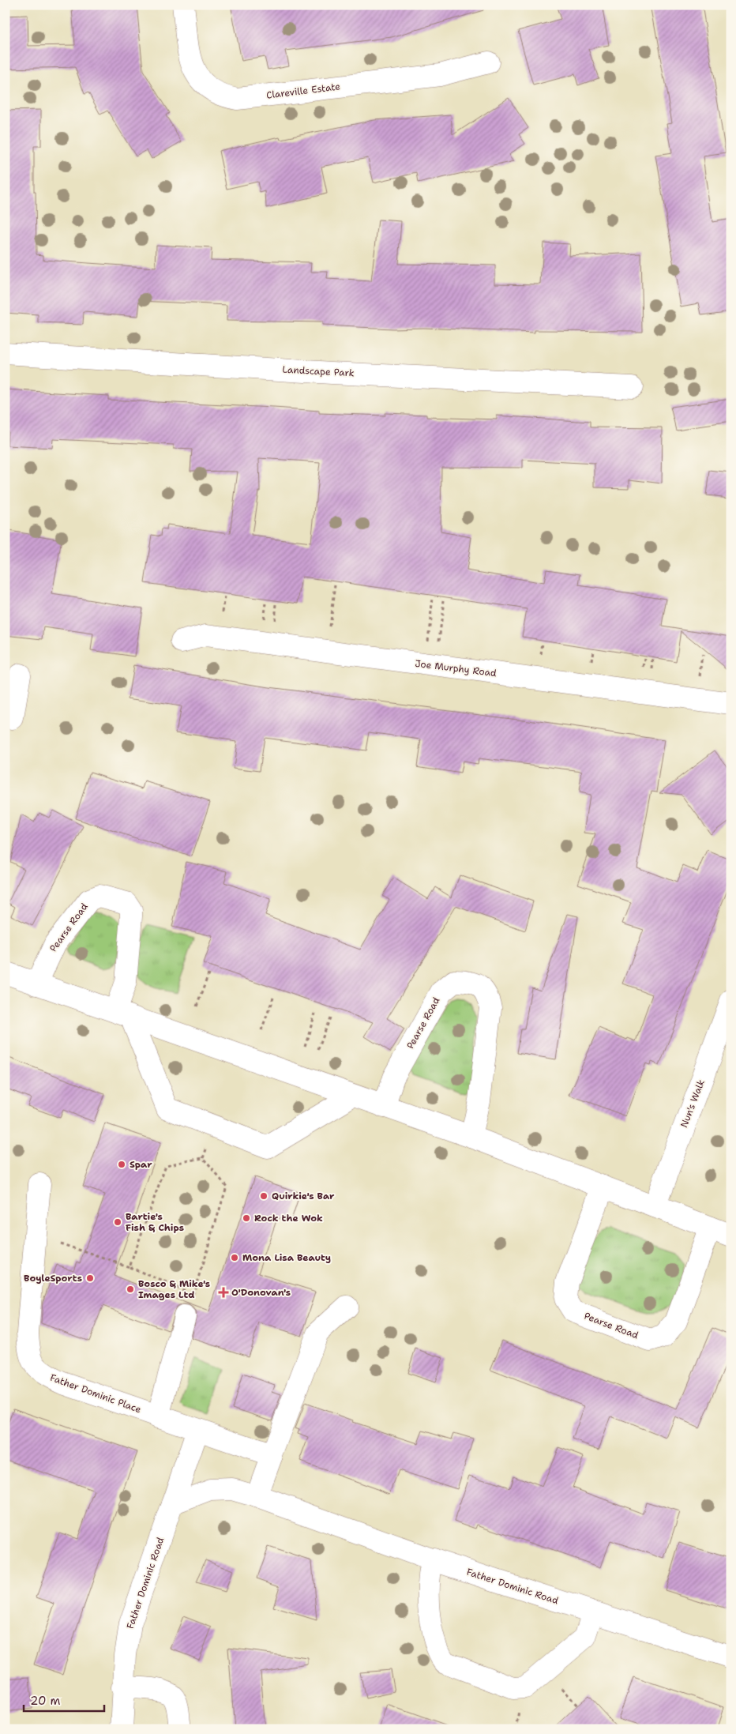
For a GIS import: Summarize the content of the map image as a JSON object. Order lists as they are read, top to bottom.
{
  "streets": {
    "street": [
      "Clareville Estate",
      "Landscape Park",
      "Joe Murphy Road",
      "Pearse Road",
      "Nun's Walk",
      "Father Dominic Place",
      "Father Dominic Road"
    ]
  },
  "crossings": [
    ["Father Dominic Place", "Father Dominic Road"]
  ],
  "places": {
    "other": [
      "Spar",
      "Quirkie's Bar",
      "Rock the Wok",
      "Bartie's Fish & Chips",
      "Mona Lisa Beauty",
      "BoyleSports",
      "Bosco & Mike's Images Ltd"
    ],
    "health": ["O'Donovan's"]
  },
  "scale_bar": "20 m"
}
